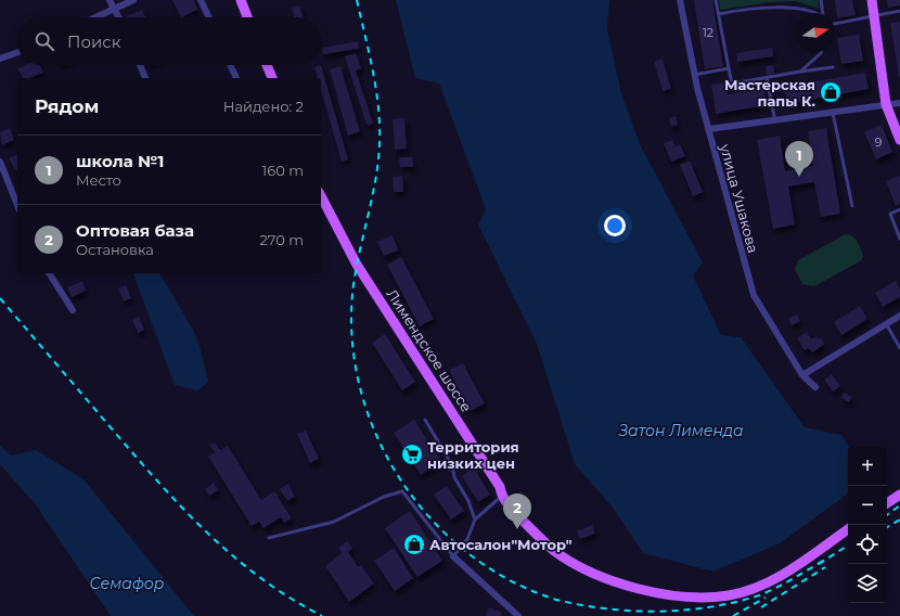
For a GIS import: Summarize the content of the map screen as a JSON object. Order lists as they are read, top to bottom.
{
  "streets": {
    "main road": ["Лимендское шоссе"],
    "street": ["улица Ушакова"]
  },
  "water": ["Затон Лименда", "Семафор"],
  "places": {
    "shop": ["Мастерская папы К.", "Автосалон\"Мотор\""],
    "supermarket": ["Территория низких цен"]
  },
  "house_numbers": ["12", "9"],
  "north": "right",
  "page": {
    "search": "Поиск",
    "heading": ["Рядом", "Найдено: 2"],
    "list": [
      {
        "mark": "1",
        "name": "школа №1",
        "note": "Место",
        "value": "160 m"
      },
      {
        "mark": "2",
        "name": "Оптовая база",
        "note": "Остановка",
        "value": "270 m"
      }
    ],
    "pins": ["1", "2"],
    "map_buttons": ["+", "−"]
  }
}
